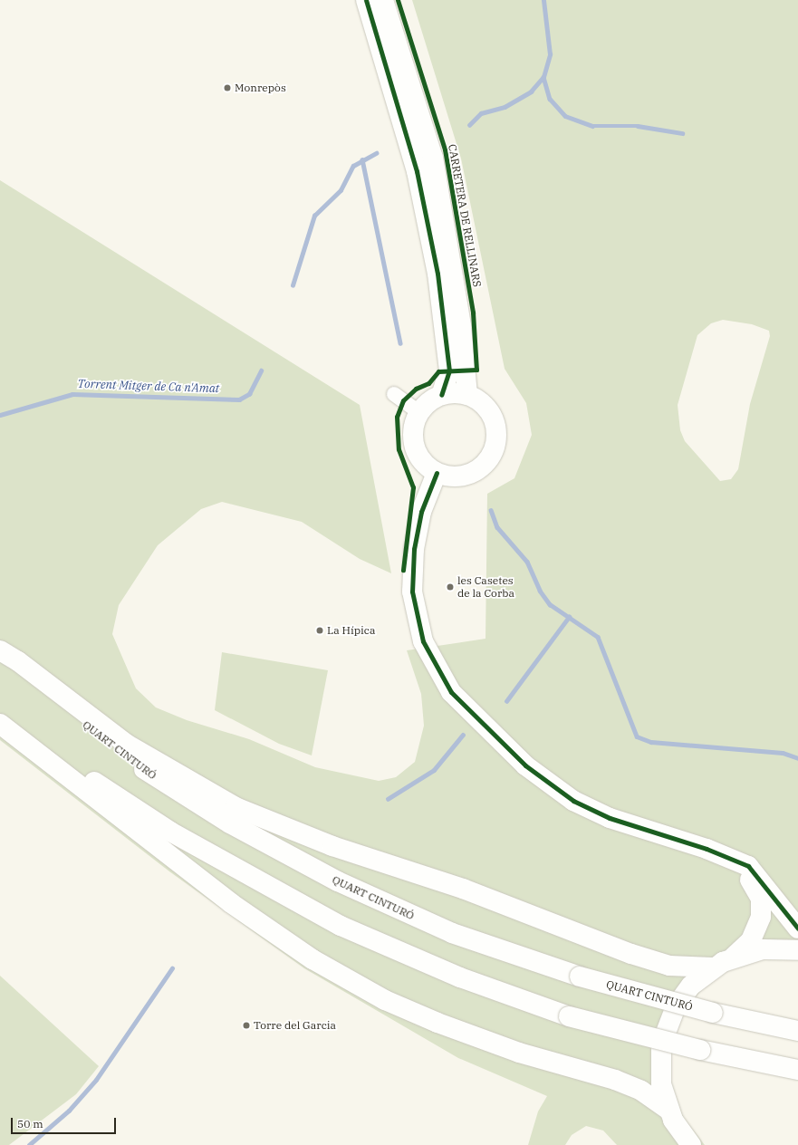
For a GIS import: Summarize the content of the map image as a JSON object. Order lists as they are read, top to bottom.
{
  "streets": {
    "main road": ["CARRETERA DE RELLINARS", "QUART CINTURÓ"]
  },
  "water": ["Torrent Mitger de Ca n'Amat"],
  "places": [
    "Monrepòs",
    "les Casetes de la Corba",
    "La Hípica",
    "Torre del Garcia"
  ],
  "scale_bar": "50 m"
}
